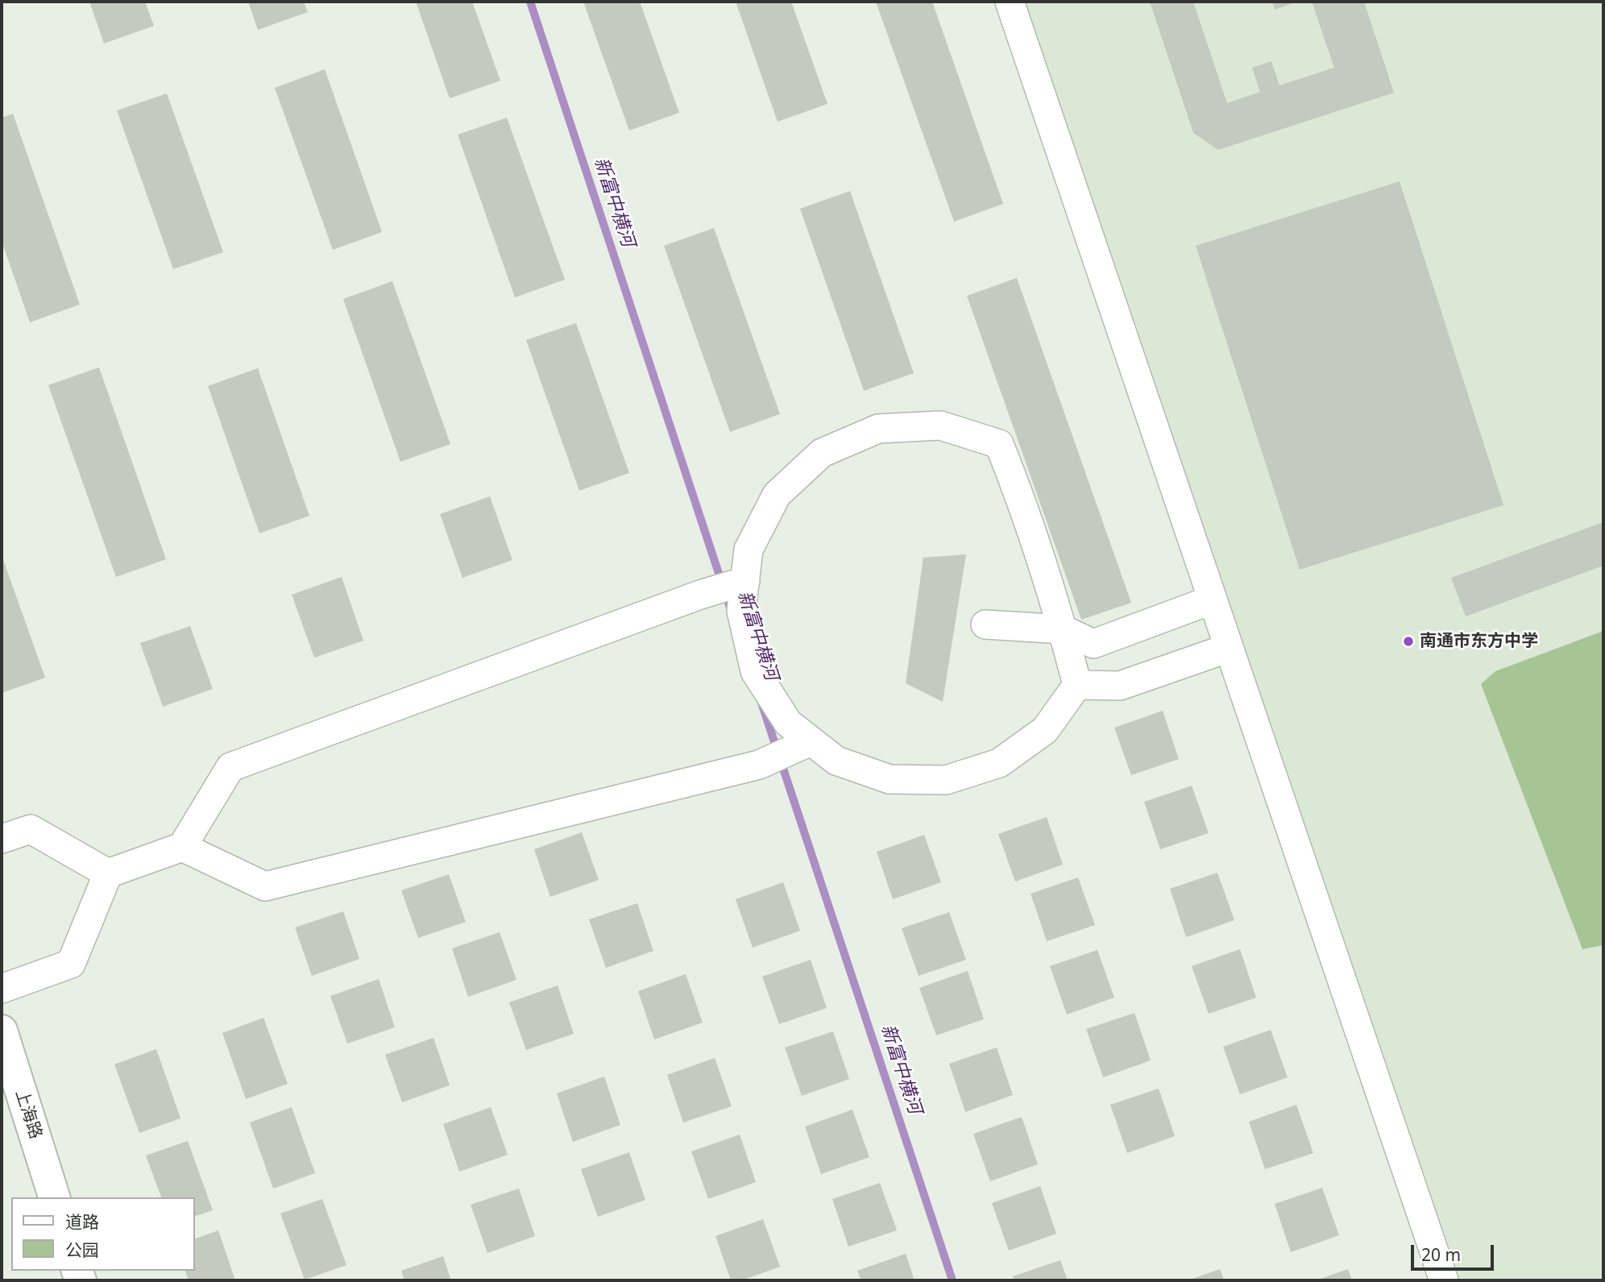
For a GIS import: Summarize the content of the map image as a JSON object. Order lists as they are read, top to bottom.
{
  "streets": {
    "street": ["上海路"]
  },
  "water": ["新富中横河"],
  "places": ["南通市东方中学"],
  "legend": ["道路", "公园"],
  "scale_bar": "20 m"
}
